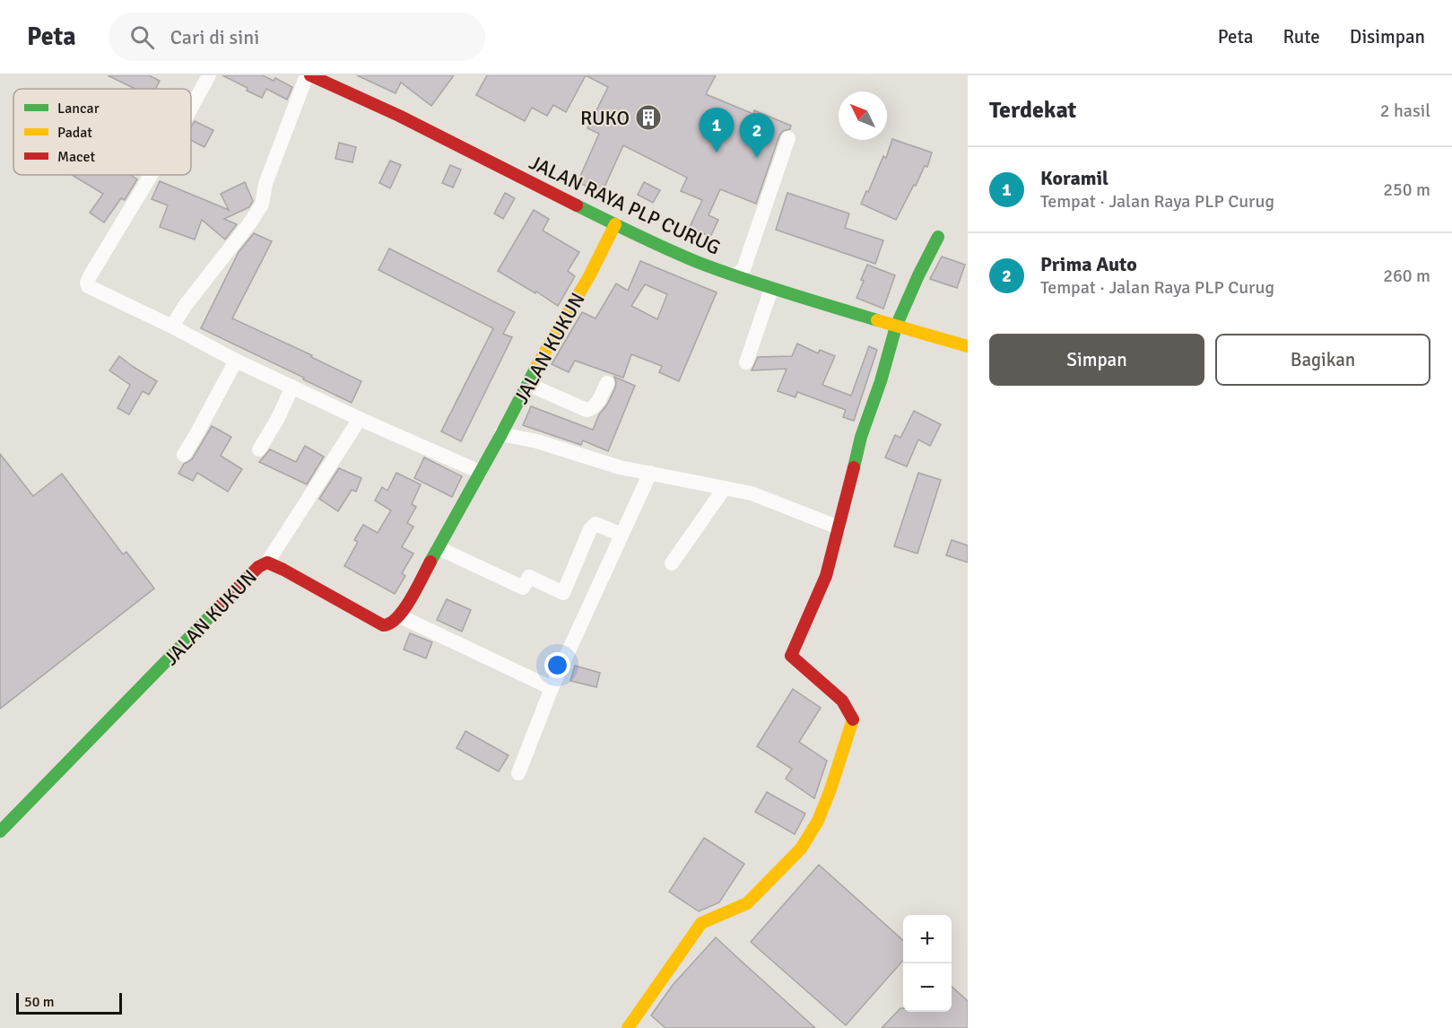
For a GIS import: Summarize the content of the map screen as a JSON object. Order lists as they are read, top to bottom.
{
  "streets": {
    "street": ["JALAN RAYA PLP CURUG", "JALAN KUKUN"]
  },
  "crossings": [
    ["JALAN RAYA PLP CURUG", "JALAN KUKUN"]
  ],
  "places": {
    "building": ["RUKO"]
  },
  "legend": ["Lancar", "Padat", "Macet"],
  "scale_bar": "50 m",
  "north": "top left",
  "page": {
    "header": "Peta",
    "search": "Cari di sini",
    "nav": ["Peta", "Rute", "Disimpan"],
    "heading": ["Terdekat", "2 hasil"],
    "pins": ["1", "2"],
    "list": [
      {
        "mark": "1",
        "name": "Koramil",
        "note": "Tempat · Jalan Raya PLP Curug",
        "value": "250 m"
      },
      {
        "mark": "2",
        "name": "Prima Auto",
        "note": "Tempat · Jalan Raya PLP Curug",
        "value": "260 m"
      }
    ],
    "buttons": ["Simpan", "Bagikan"],
    "map_buttons": ["+", "−"],
    "scale": "50 m"
  }
}
